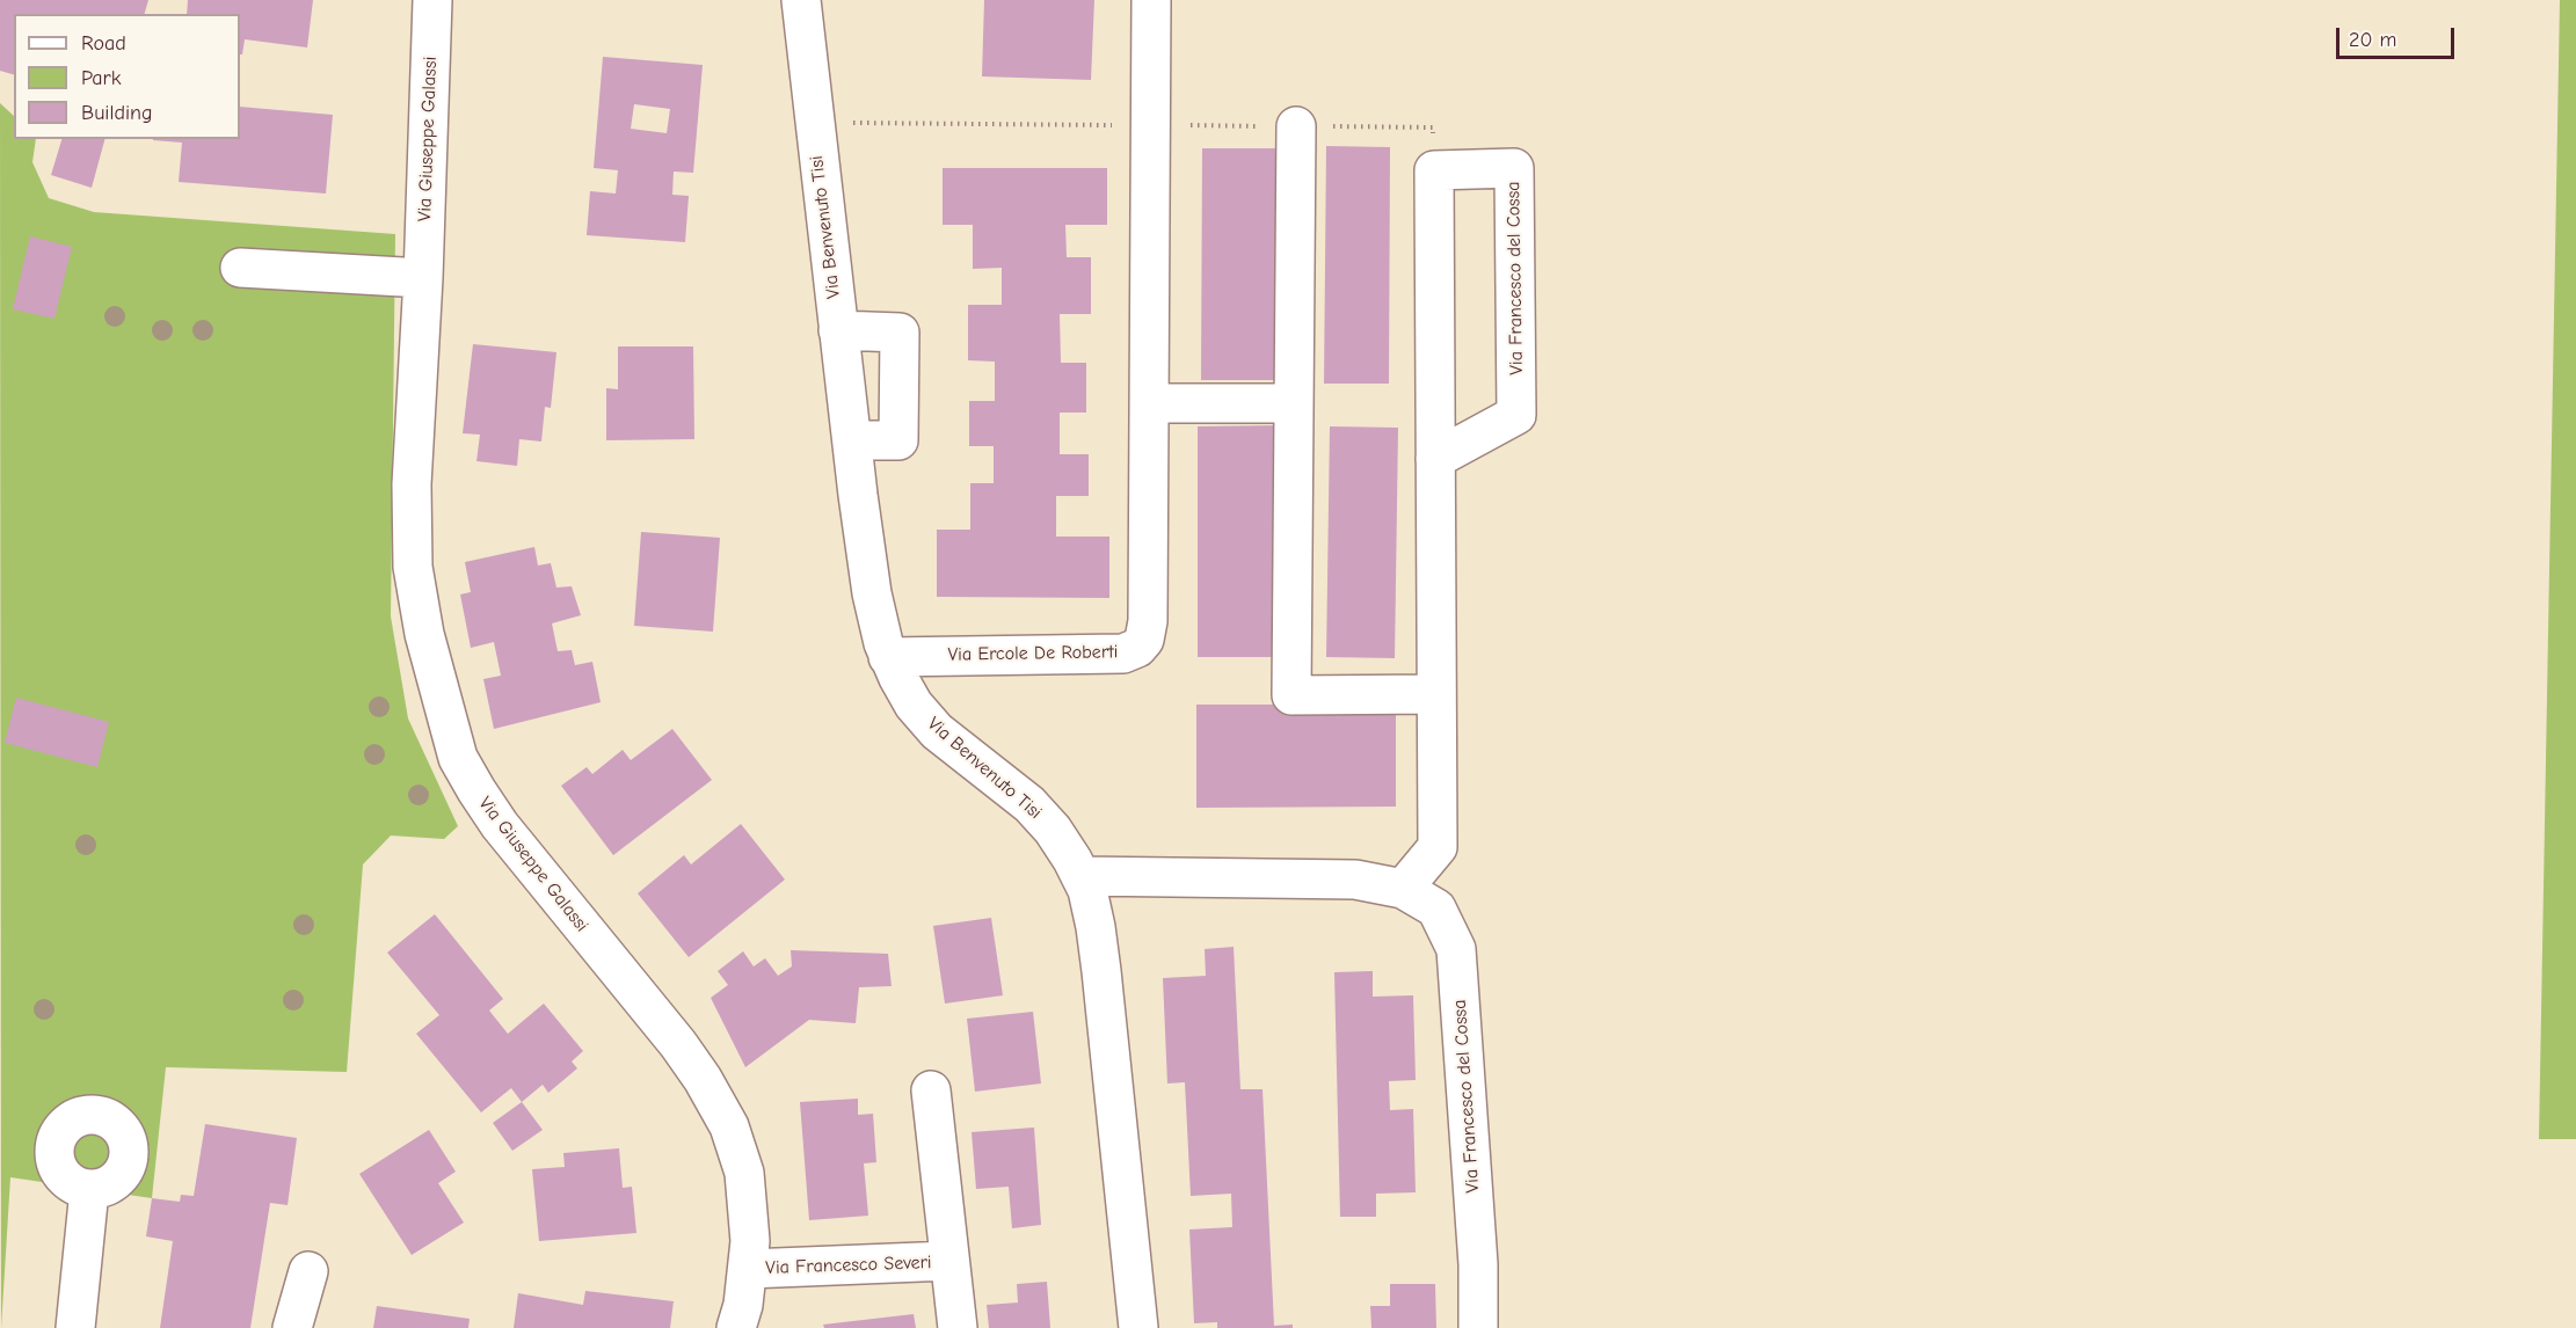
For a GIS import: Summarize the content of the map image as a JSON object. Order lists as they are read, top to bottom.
{
  "streets": {
    "street": [
      "Via Giuseppe Galassi",
      "Via Benvenuto Tisi",
      "Via Francesco del Cossa",
      "Via Ercole De Roberti",
      "Via Francesco Severi"
    ]
  },
  "crossings": [
    ["Via Giuseppe Galassi", "Via Francesco Severi"],
    ["Via Benvenuto Tisi", "Via Francesco del Cossa"],
    ["Via Benvenuto Tisi", "Via Ercole De Roberti"]
  ],
  "legend": ["Road", "Park", "Building"],
  "scale_bar": "20 m"
}
